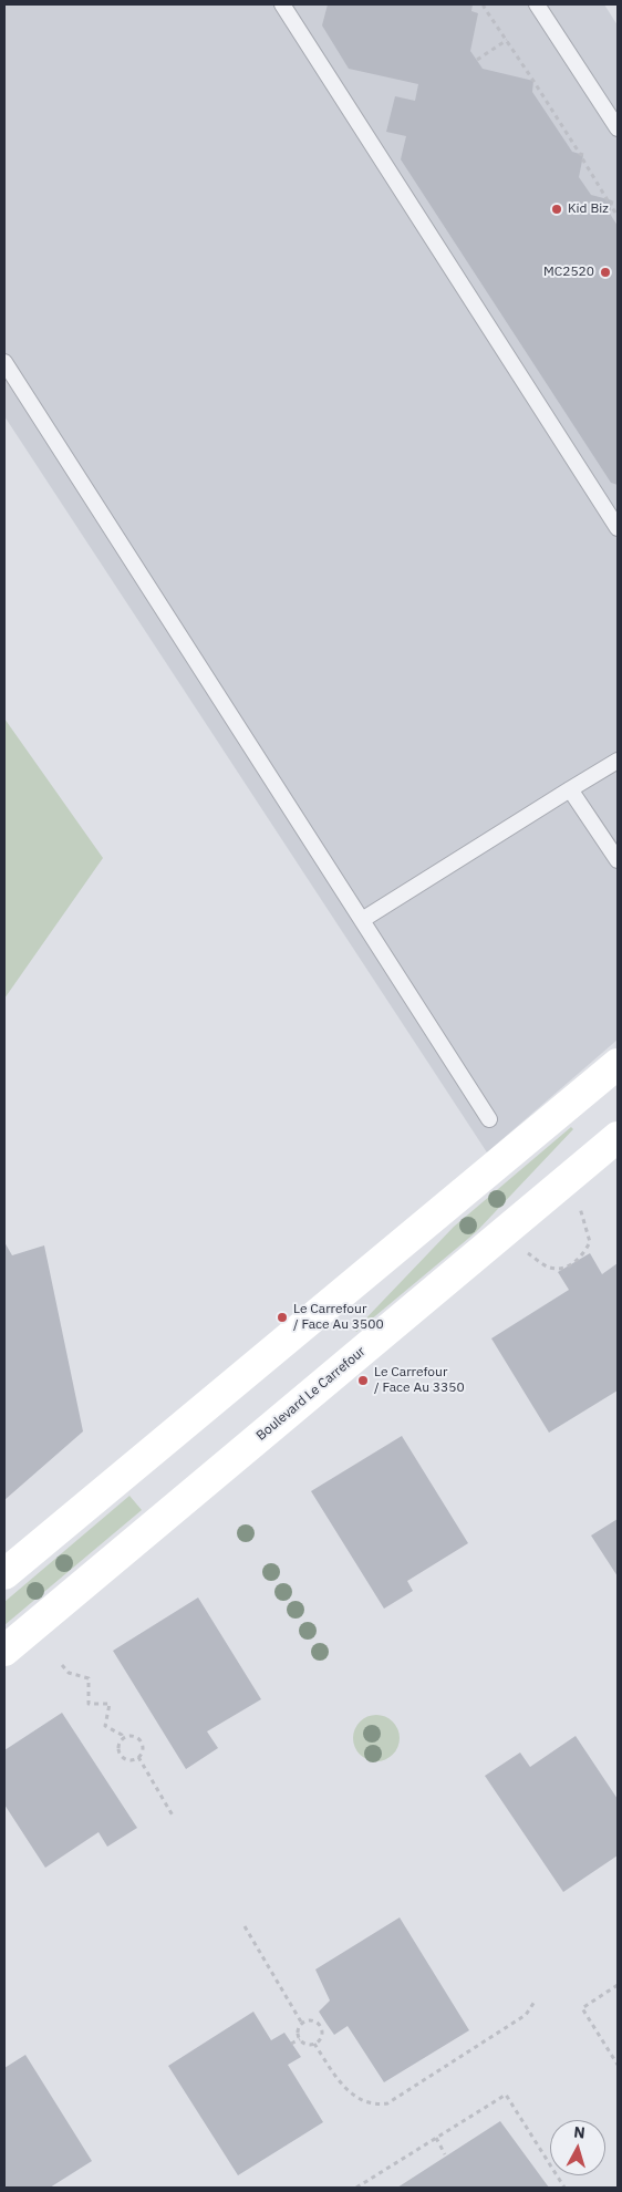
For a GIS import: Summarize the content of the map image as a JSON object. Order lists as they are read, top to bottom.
{
  "streets": {
    "street": ["Boulevard Le Carrefour"]
  },
  "places": [
    "Kid Biz",
    "MC2520",
    "Le Carrefour / Face Au 3500",
    "Le Carrefour / Face Au 3350"
  ],
  "north": "top"
}
